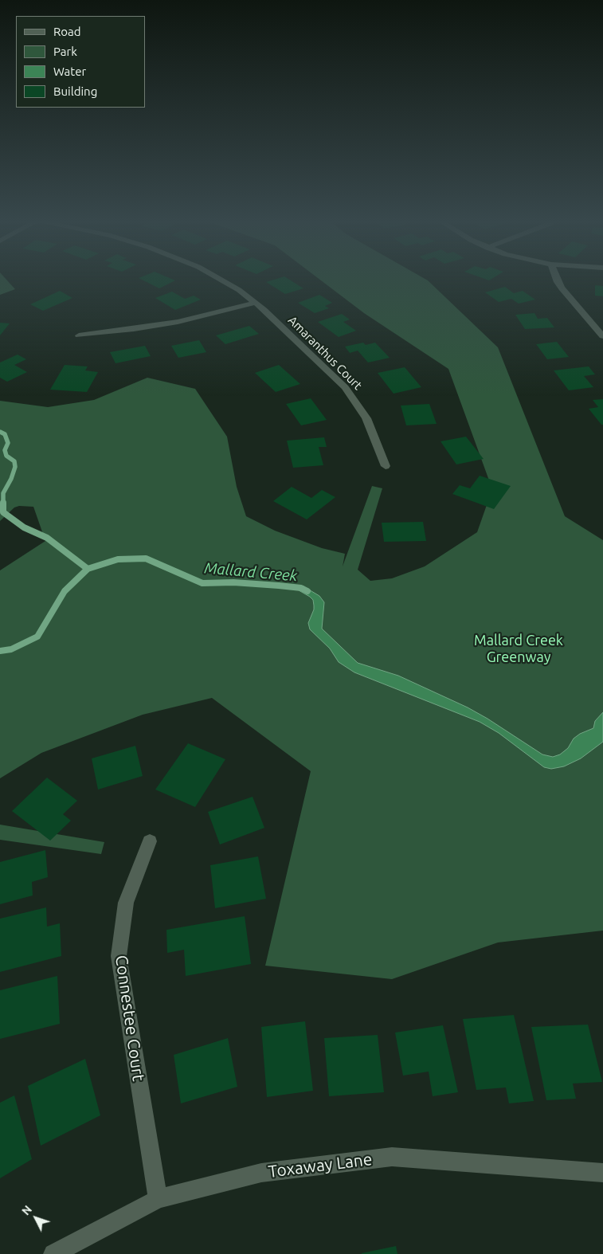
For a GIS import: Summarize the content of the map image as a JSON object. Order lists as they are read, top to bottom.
{
  "streets": {
    "street": ["Amaranthus Court", "Connestee Court", "Toxaway Lane"]
  },
  "crossings": [
    ["Connestee Court", "Toxaway Lane"]
  ],
  "water": ["Mallard Creek"],
  "parks": ["Mallard Creek Greenway"],
  "legend": [
    "Road",
    "Park",
    "Water",
    "Building"
  ],
  "north": "top left"
}
